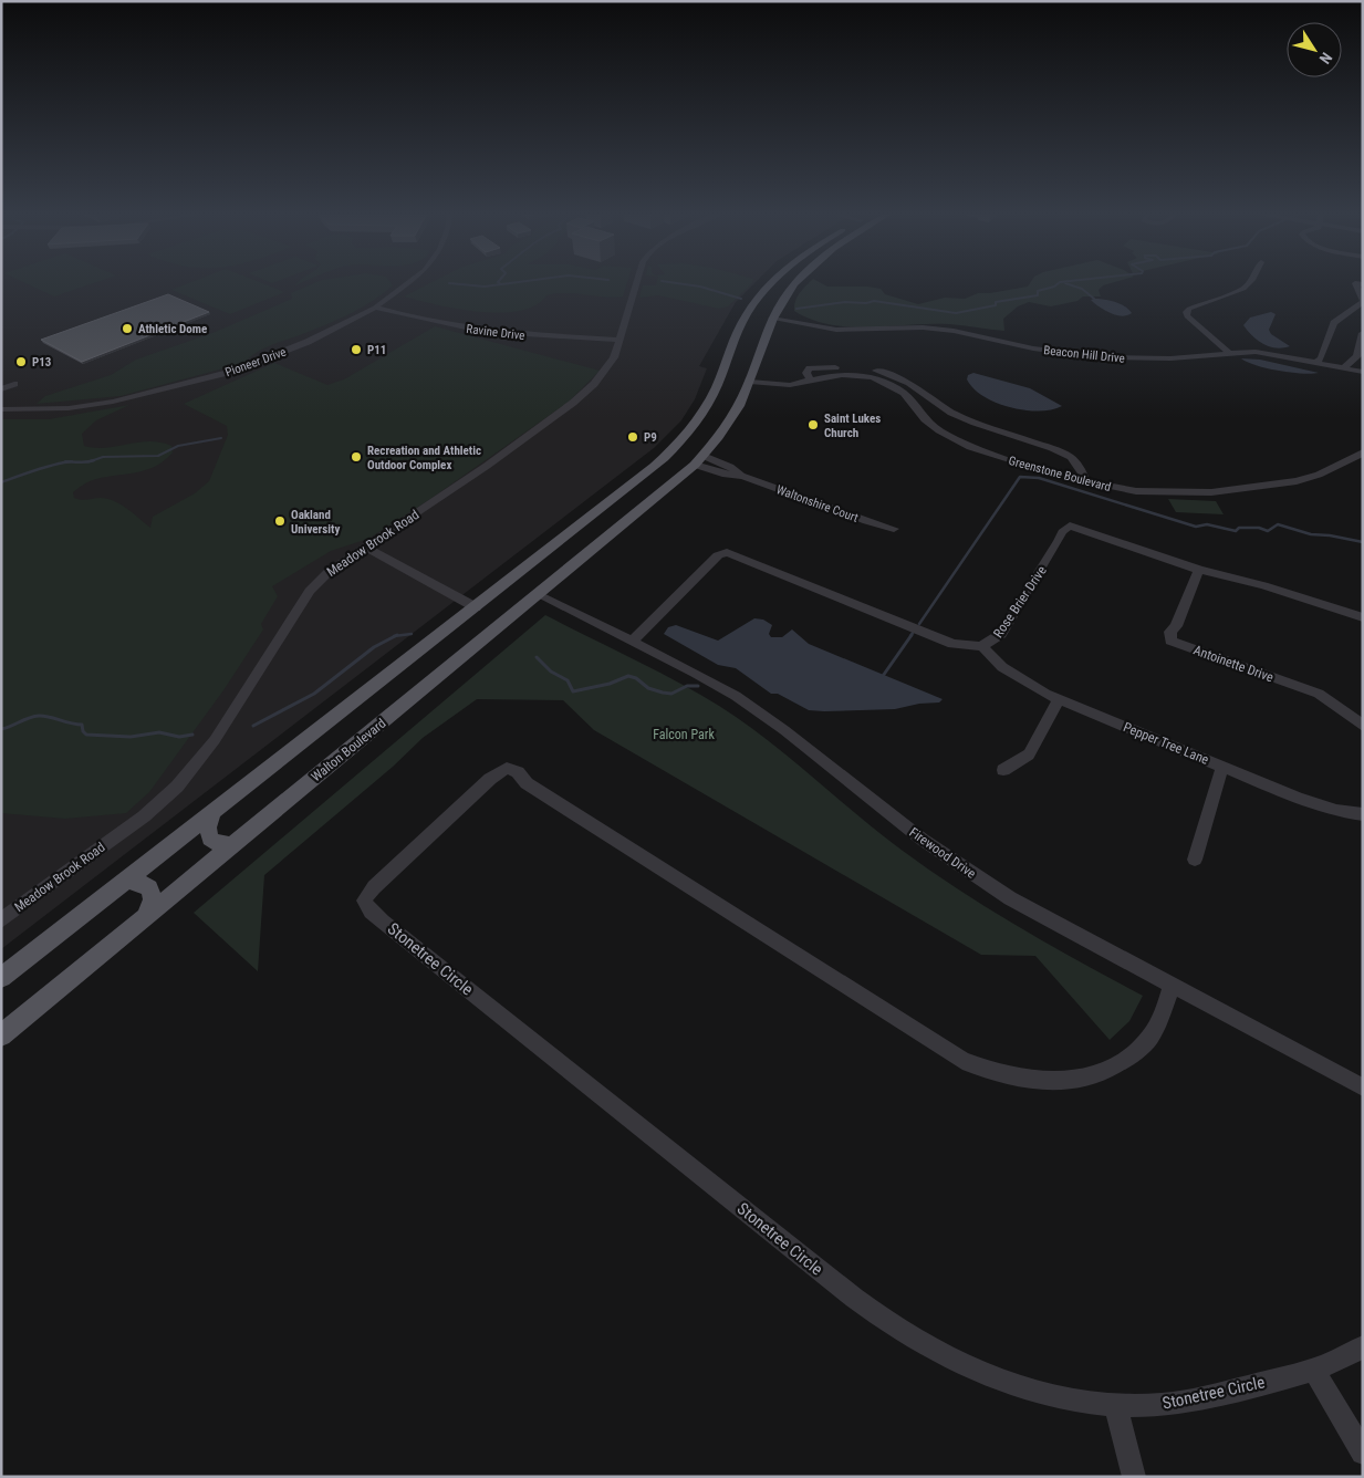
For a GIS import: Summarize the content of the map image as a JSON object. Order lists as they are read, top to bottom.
{
  "streets": {
    "main road": ["Walton Boulevard"],
    "street": [
      "Ravine Drive",
      "Beacon Hill Drive",
      "Pioneer Drive",
      "Greenstone Boulevard",
      "Waltonshire Court",
      "Meadow Brook Road",
      "Rose Brier Drive",
      "Antoinette Drive",
      "Pepper Tree Lane",
      "Firewood Drive",
      "Stonetree Circle"
    ]
  },
  "crossings": [
    ["Ravine Drive", "Pioneer Drive"],
    ["Ravine Drive", "Meadow Brook Road"],
    ["Beacon Hill Drive", "Walton Boulevard"],
    ["Greenstone Boulevard", "Walton Boulevard"],
    ["Waltonshire Court", "Walton Boulevard"],
    ["Rose Brier Drive", "Antoinette Drive"],
    ["Rose Brier Drive", "Pepper Tree Lane"],
    ["Rose Brier Drive", "Firewood Drive"],
    ["Walton Boulevard", "Firewood Drive"],
    ["Firewood Drive", "Stonetree Circle"]
  ],
  "parks": ["Falcon Park"],
  "places": [
    "Athletic Dome",
    "P11",
    "P13",
    "Saint Lukes Church",
    "P9",
    "Recreation and Athletic Outdoor Complex",
    "Oakland University"
  ],
  "north": "bottom right"
}
